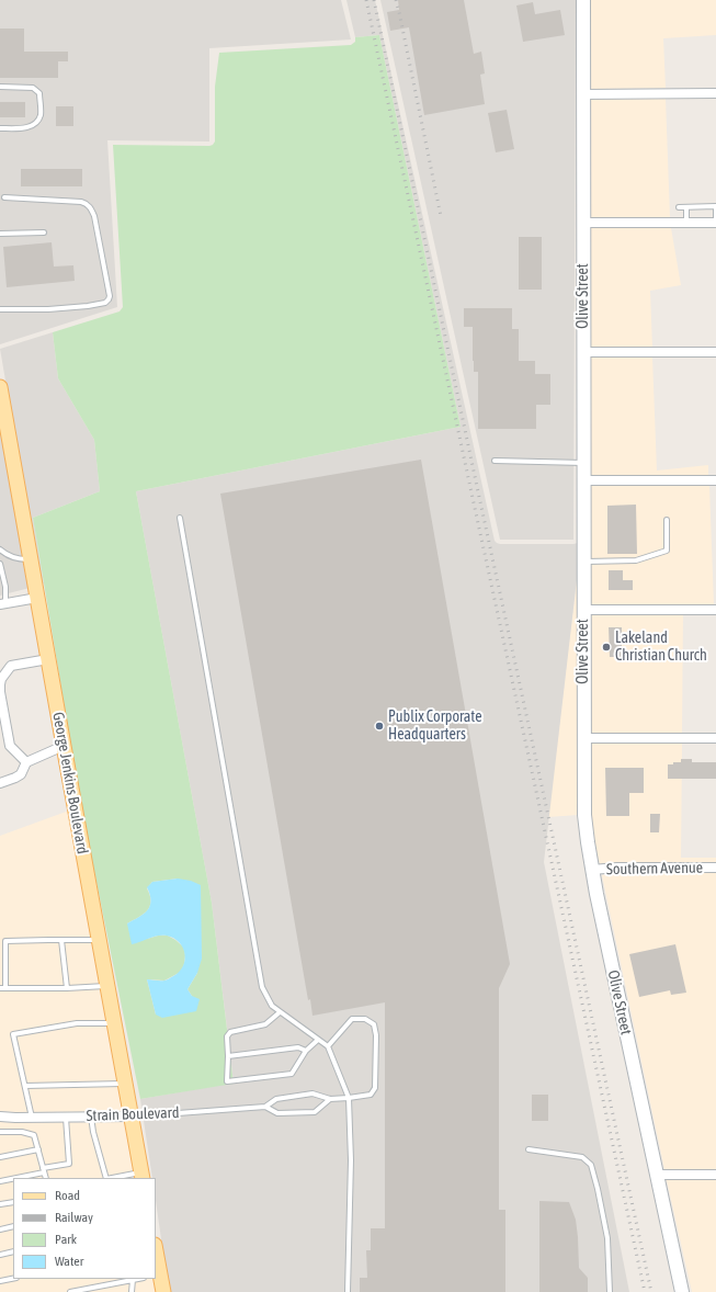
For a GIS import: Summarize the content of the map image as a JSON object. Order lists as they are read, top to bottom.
{
  "streets": {
    "main road": ["Olive Street", "George Jenkins Boulevard"],
    "street": ["Southern Avenue", "Strain Boulevard"]
  },
  "crossings": [
    ["Olive Street", "Southern Avenue"],
    ["George Jenkins Boulevard", "Strain Boulevard"]
  ],
  "places": ["Lakeland Christian Church", "Publix Corporate Headquarters"],
  "legend": [
    "Road",
    "Railway",
    "Park",
    "Water"
  ]
}
